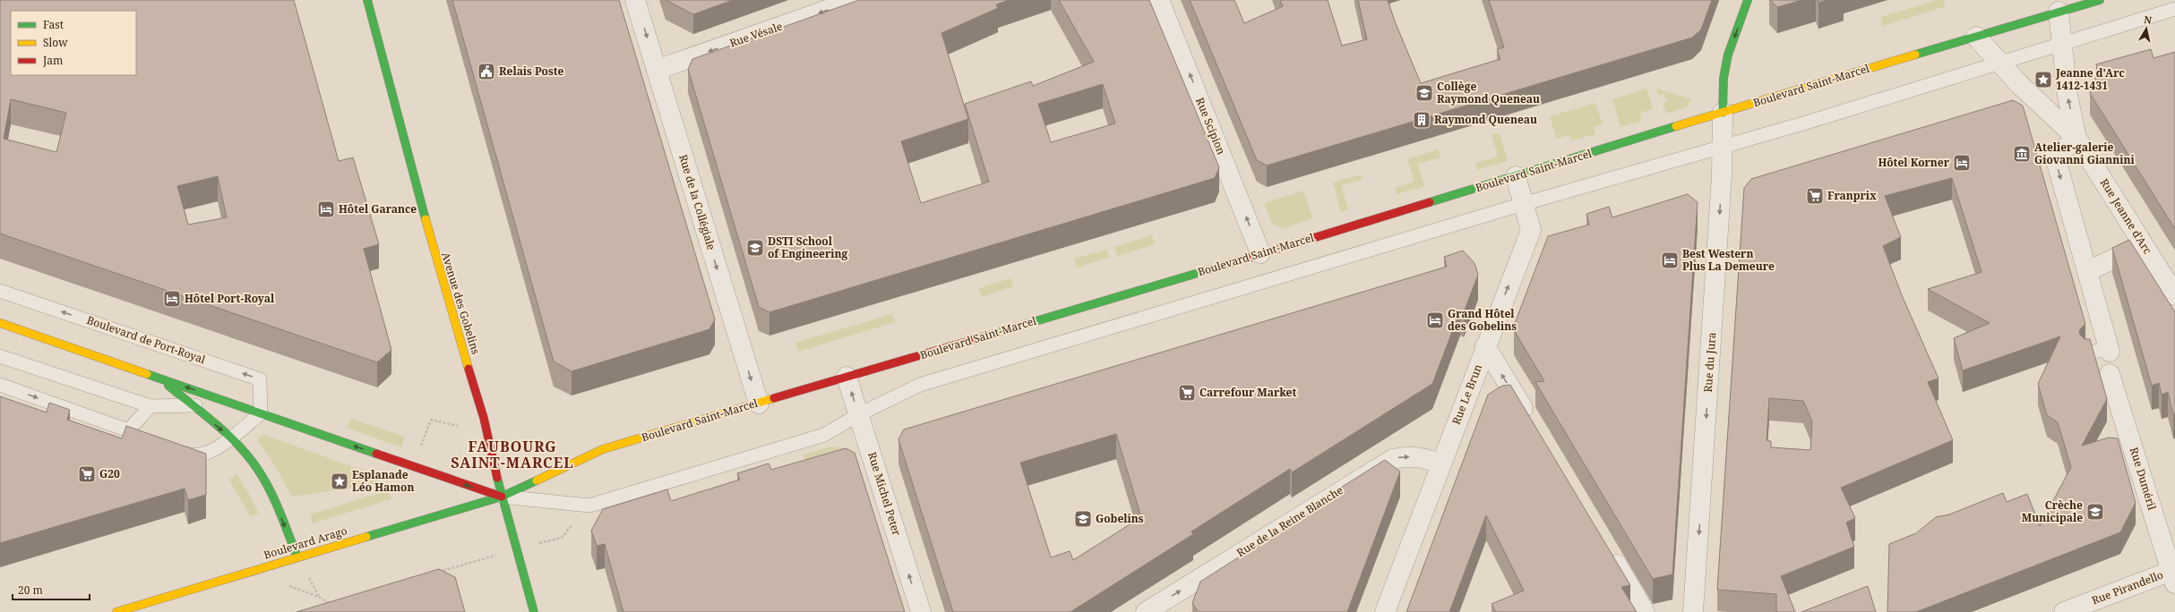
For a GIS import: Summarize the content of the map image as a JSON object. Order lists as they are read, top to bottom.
{
  "streets": {
    "main road": ["Boulevard Saint-Marcel", "Avenue des Gobelins", "Boulevard Arago"],
    "street": [
      "Rue Vésale",
      "Rue Scipion",
      "Rue de la Collégiale",
      "Rue Jeanne d'Arc",
      "Rue du Jura",
      "Rue Le Brun",
      "Rue Duméril",
      "Rue Michel Peter",
      "Rue de la Reine Blanche",
      "Rue Pirandello"
    ],
    "lane": ["Boulevard de Port-Royal"]
  },
  "crossings": [
    ["Rue Vésale", "Rue de la Collégiale"],
    ["Boulevard Saint-Marcel", "Rue Scipion"],
    ["Boulevard Saint-Marcel", "Rue de la Collégiale"],
    ["Boulevard Saint-Marcel", "Rue Jeanne d'Arc"],
    ["Boulevard Saint-Marcel", "Avenue des Gobelins"],
    ["Boulevard Saint-Marcel", "Rue du Jura"],
    ["Boulevard Saint-Marcel", "Rue Le Brun"],
    ["Boulevard Saint-Marcel", "Rue Michel Peter"],
    ["Boulevard Saint-Marcel", "Boulevard Arago"],
    ["Avenue des Gobelins", "Boulevard Arago"],
    ["Rue Le Brun", "Rue de la Reine Blanche"],
    ["Rue Duméril", "Rue Pirandello"]
  ],
  "one_way": [
    "Rue Vésale",
    "Rue Scipion",
    "Rue de la Collégiale",
    "Rue du Jura",
    "Rue Michel Peter",
    "Rue de la Reine Blanche"
  ],
  "districts": ["FAUBOURG SAINT-MARCEL"],
  "places": {
    "public building": ["Relais Poste"],
    "place": ["Jeanne d'Arc 1412-1431", "Esplanade Léo Hamon"],
    "school or university": [
      "Collège Raymond Queneau",
      "DSTI School of Engineering",
      "Crèche Municipale",
      "Gobelins"
    ],
    "building": ["Raymond Queneau"],
    "museum": ["Atelier-galerie Giovanni Giannini"],
    "hotel": [
      "Hôtel Korner",
      "Hôtel Garance",
      "Best Western Plus La Demeure",
      "Hôtel Port-Royal",
      "Grand Hôtel des Gobelins"
    ],
    "supermarket": ["Franprix", "Carrefour Market", "G20"]
  },
  "legend": ["Fast", "Slow", "Jam"],
  "scale_bar": "20 m",
  "north": "top"
}
